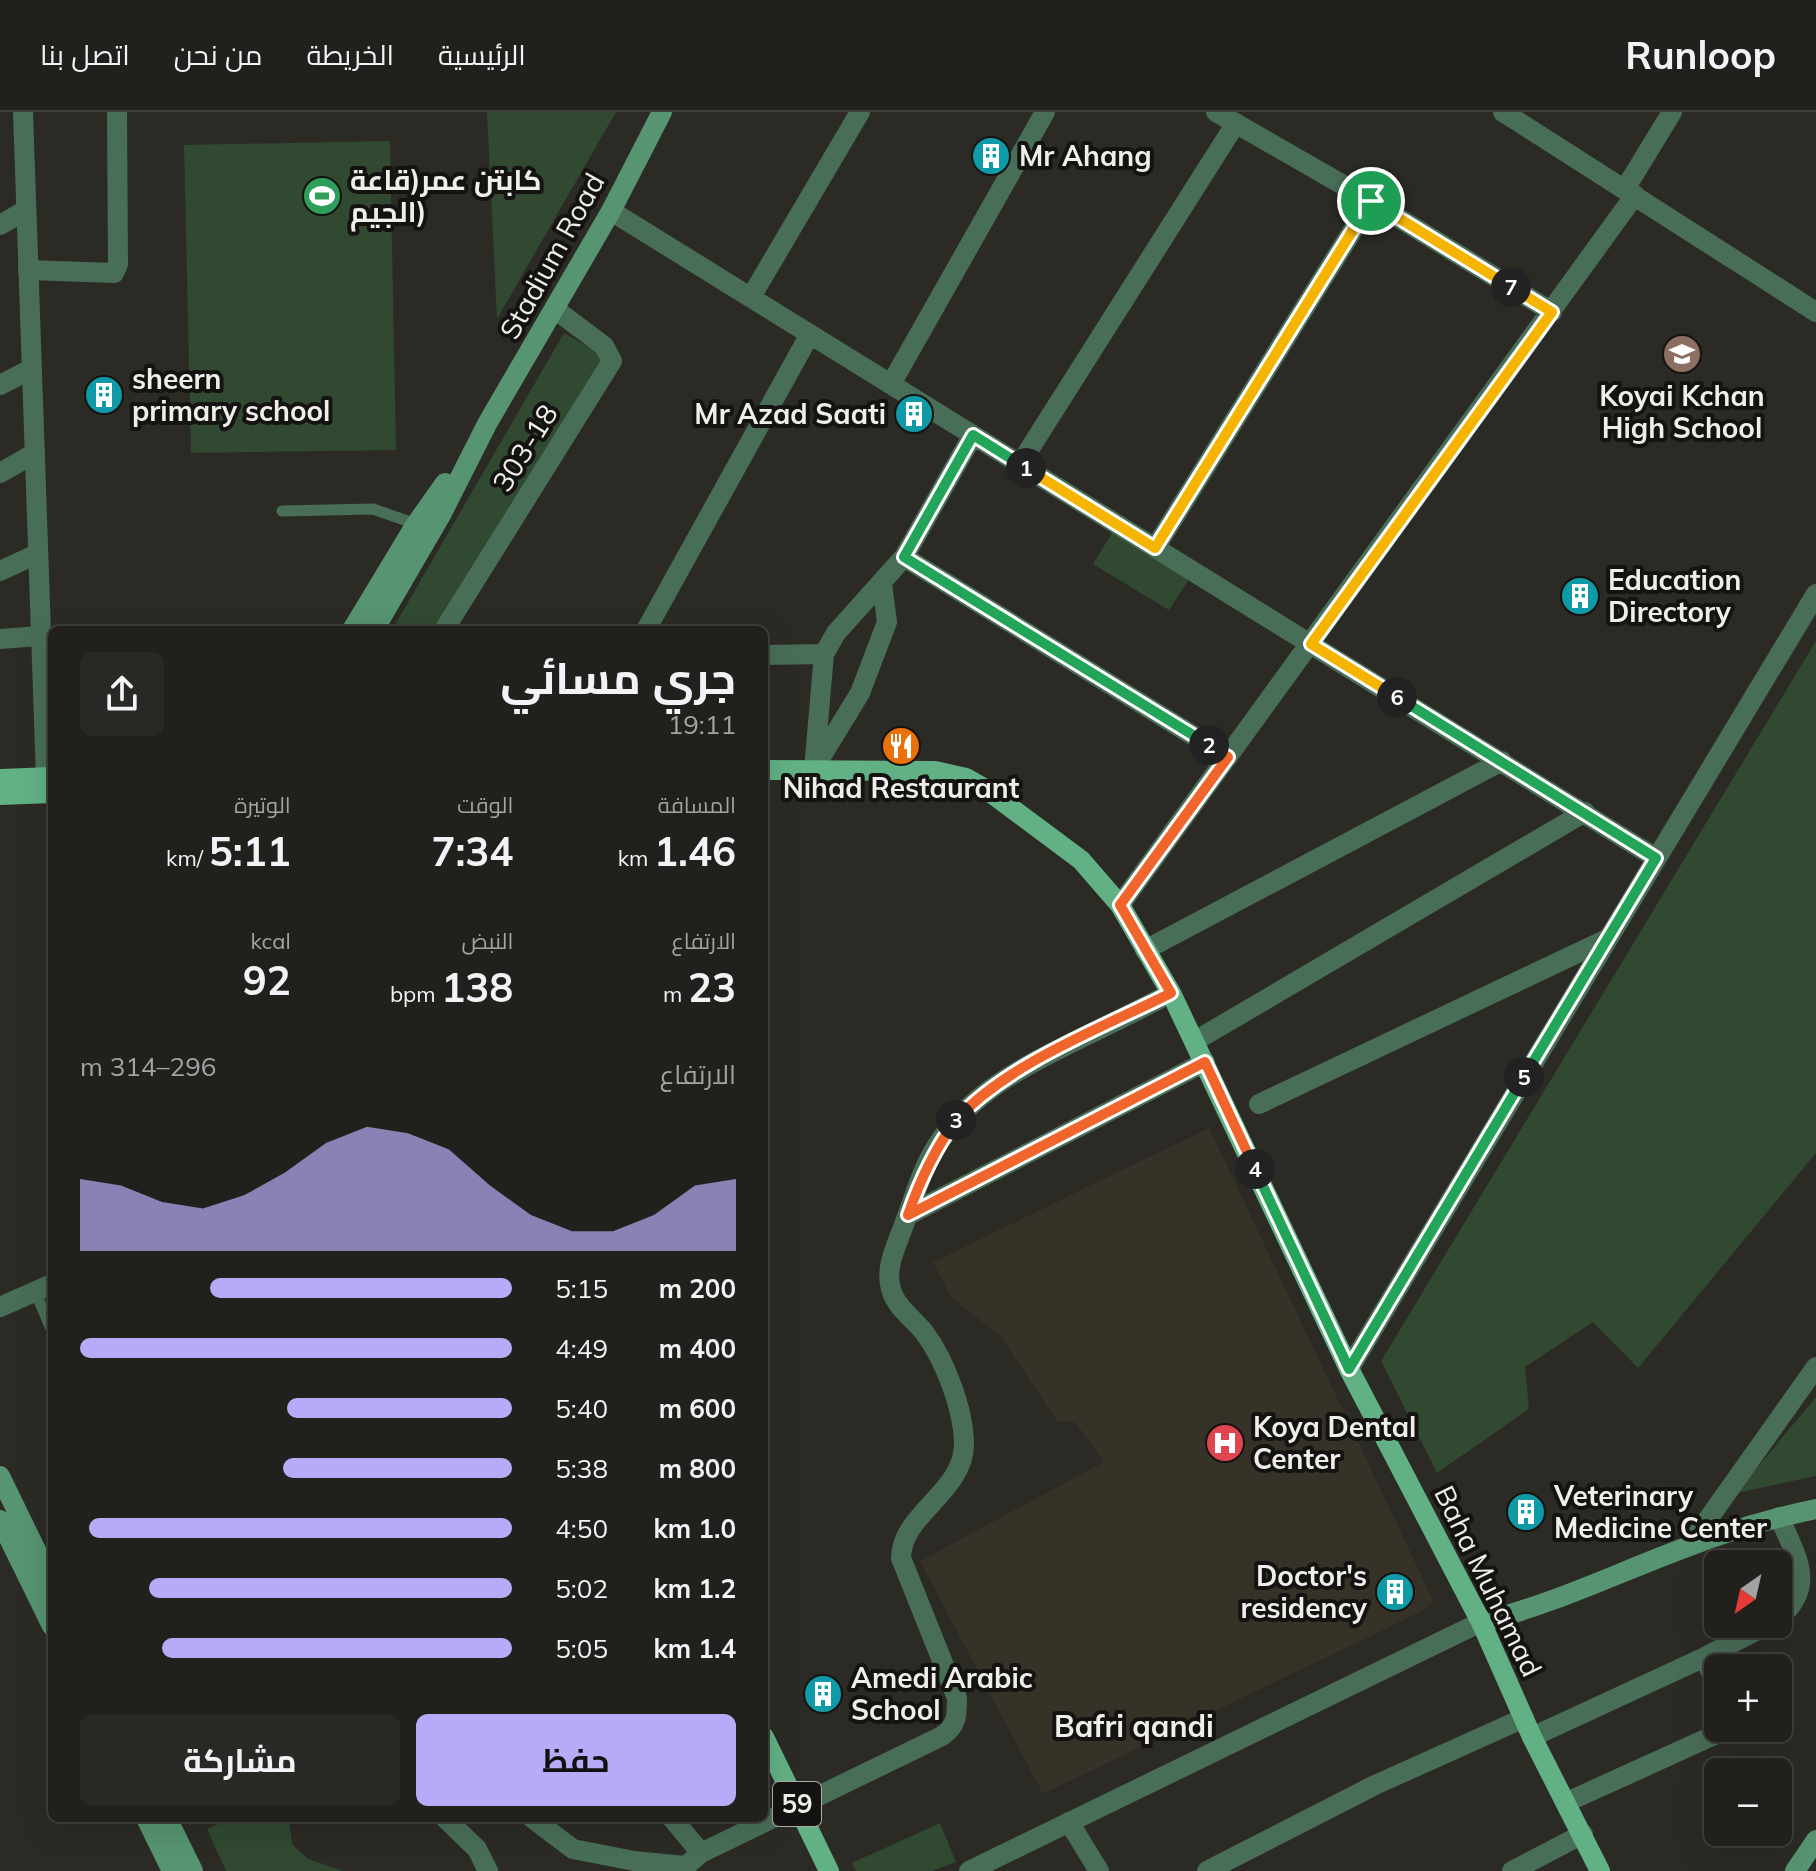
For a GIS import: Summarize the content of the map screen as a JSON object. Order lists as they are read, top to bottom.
{
  "streets": {
    "main road": ["Stadium Road", "Baha Muhamad", "59"],
    "street": ["303-18"]
  },
  "crossings": [
    ["Stadium Road", "303-18"]
  ],
  "districts": ["Bafri qandi"],
  "places": {
    "building": [
      "Mr Ahang",
      "sheern primary school",
      "Mr Azad Saati",
      "Education Directory",
      "Veterinary Medicine Center",
      "Doctor's residency",
      "Amedi Arabic School"
    ],
    "sports": ["كابتن عمر(قاعة الجيم)"],
    "school or university": ["Koyai Kchan High School"],
    "restaurant": ["Nihad Restaurant"],
    "hospital": ["Koya Dental Center"]
  },
  "north": "bottom left",
  "page": {
    "header": "Runloop",
    "nav": [
      "الرئيسية",
      "الخريطة",
      "من نحن",
      "اتصل بنا"
    ],
    "pins": [
      "7",
      "1",
      "6",
      "2",
      "5",
      "3",
      "4"
    ],
    "heading": ["جري مسائي", "19:11"],
    "stats": [
      ["المسافة", "1.46 km"],
      ["الوقت", "7:34"],
      ["الوتيرة", "5:11 /km"],
      ["الارتفاع", "23 m"],
      ["النبض", "138 bpm"],
      ["kcal", "92"]
    ],
    "chart": ["الارتفاع", "296–314 m"],
    "list": [
      {
        "name": "200 m",
        "note": "5:15"
      },
      {
        "name": "400 m",
        "note": "4:49"
      },
      {
        "name": "600 m",
        "note": "5:40"
      },
      {
        "name": "800 m",
        "note": "5:38"
      },
      {
        "name": "1.0 km",
        "note": "4:50"
      },
      {
        "name": "1.2 km",
        "note": "5:02"
      },
      {
        "name": "1.4 km",
        "note": "5:05"
      }
    ],
    "map_buttons": ["+", "−"],
    "buttons": ["حفظ", "مشاركة"]
  }
}
